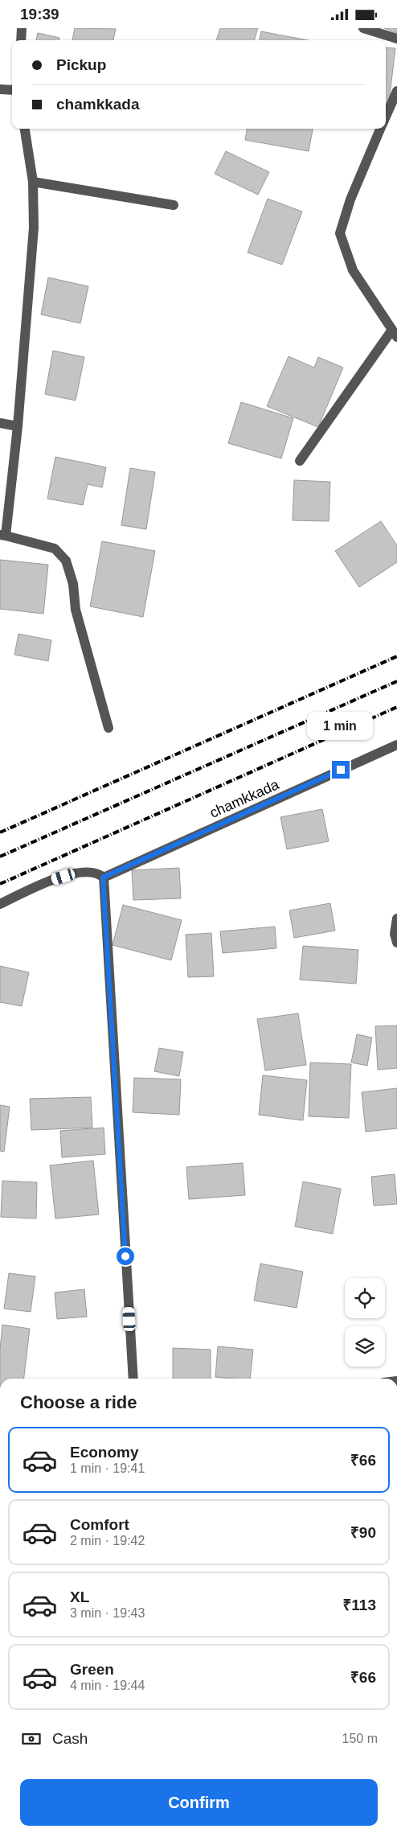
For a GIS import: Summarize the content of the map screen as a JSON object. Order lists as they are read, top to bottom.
{
  "streets": {
    "street": ["chamkkada"]
  },
  "page": {
    "status": "19:39",
    "banner": ["Pickup", "chamkkada"],
    "bubble": "1 min",
    "heading": "Choose a ride",
    "list": [
      {
        "name": "Economy",
        "note": "1 min · 19:41",
        "value": "₹66"
      },
      {
        "name": "Comfort",
        "note": "2 min · 19:42",
        "value": "₹90"
      },
      {
        "name": "XL",
        "note": "3 min · 19:43",
        "value": "₹113"
      },
      {
        "name": "Green",
        "note": "4 min · 19:44",
        "value": "₹66"
      }
    ],
    "pay": ["Cash", "150 m"],
    "buttons": "Confirm"
  }
}
